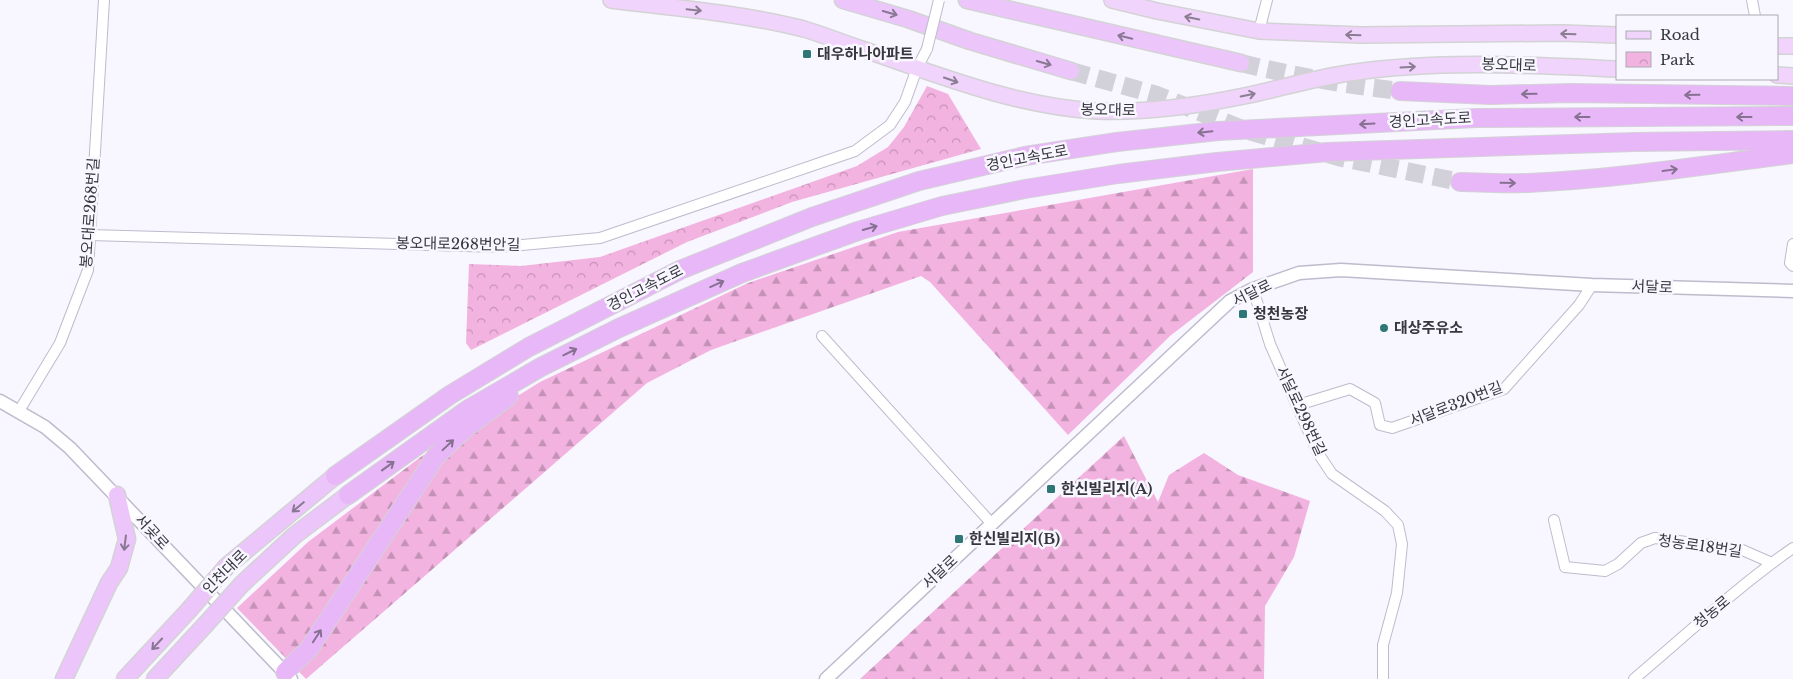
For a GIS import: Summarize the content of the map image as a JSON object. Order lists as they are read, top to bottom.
{
  "streets": {
    "highway": ["경인고속도로", "인천대로"],
    "main road": ["봉오대로"],
    "street": [
      "봉오대로268번길",
      "봉오대로268번안길",
      "서달로",
      "서달로320번길",
      "서달로298번길",
      "서곶로",
      "청농로18번길",
      "청농로"
    ]
  },
  "crossings": [
    ["봉오대로", "봉오대로268번안길"],
    ["경인고속도로", "인천대로"],
    ["봉오대로268번길", "봉오대로268번안길"],
    ["봉오대로268번길", "서곶로"],
    ["서달로", "서달로320번길"],
    ["서달로", "서달로298번길"],
    ["서달로320번길", "서달로298번길"],
    ["청농로18번길", "청농로"]
  ],
  "places": {
    "transit": [
      "대우하나아파트",
      "청천농장",
      "한신빌리지(A)",
      "한신빌리지(B)"
    ],
    "other": ["대상주유소"]
  },
  "legend": ["Road", "Park"]
}
